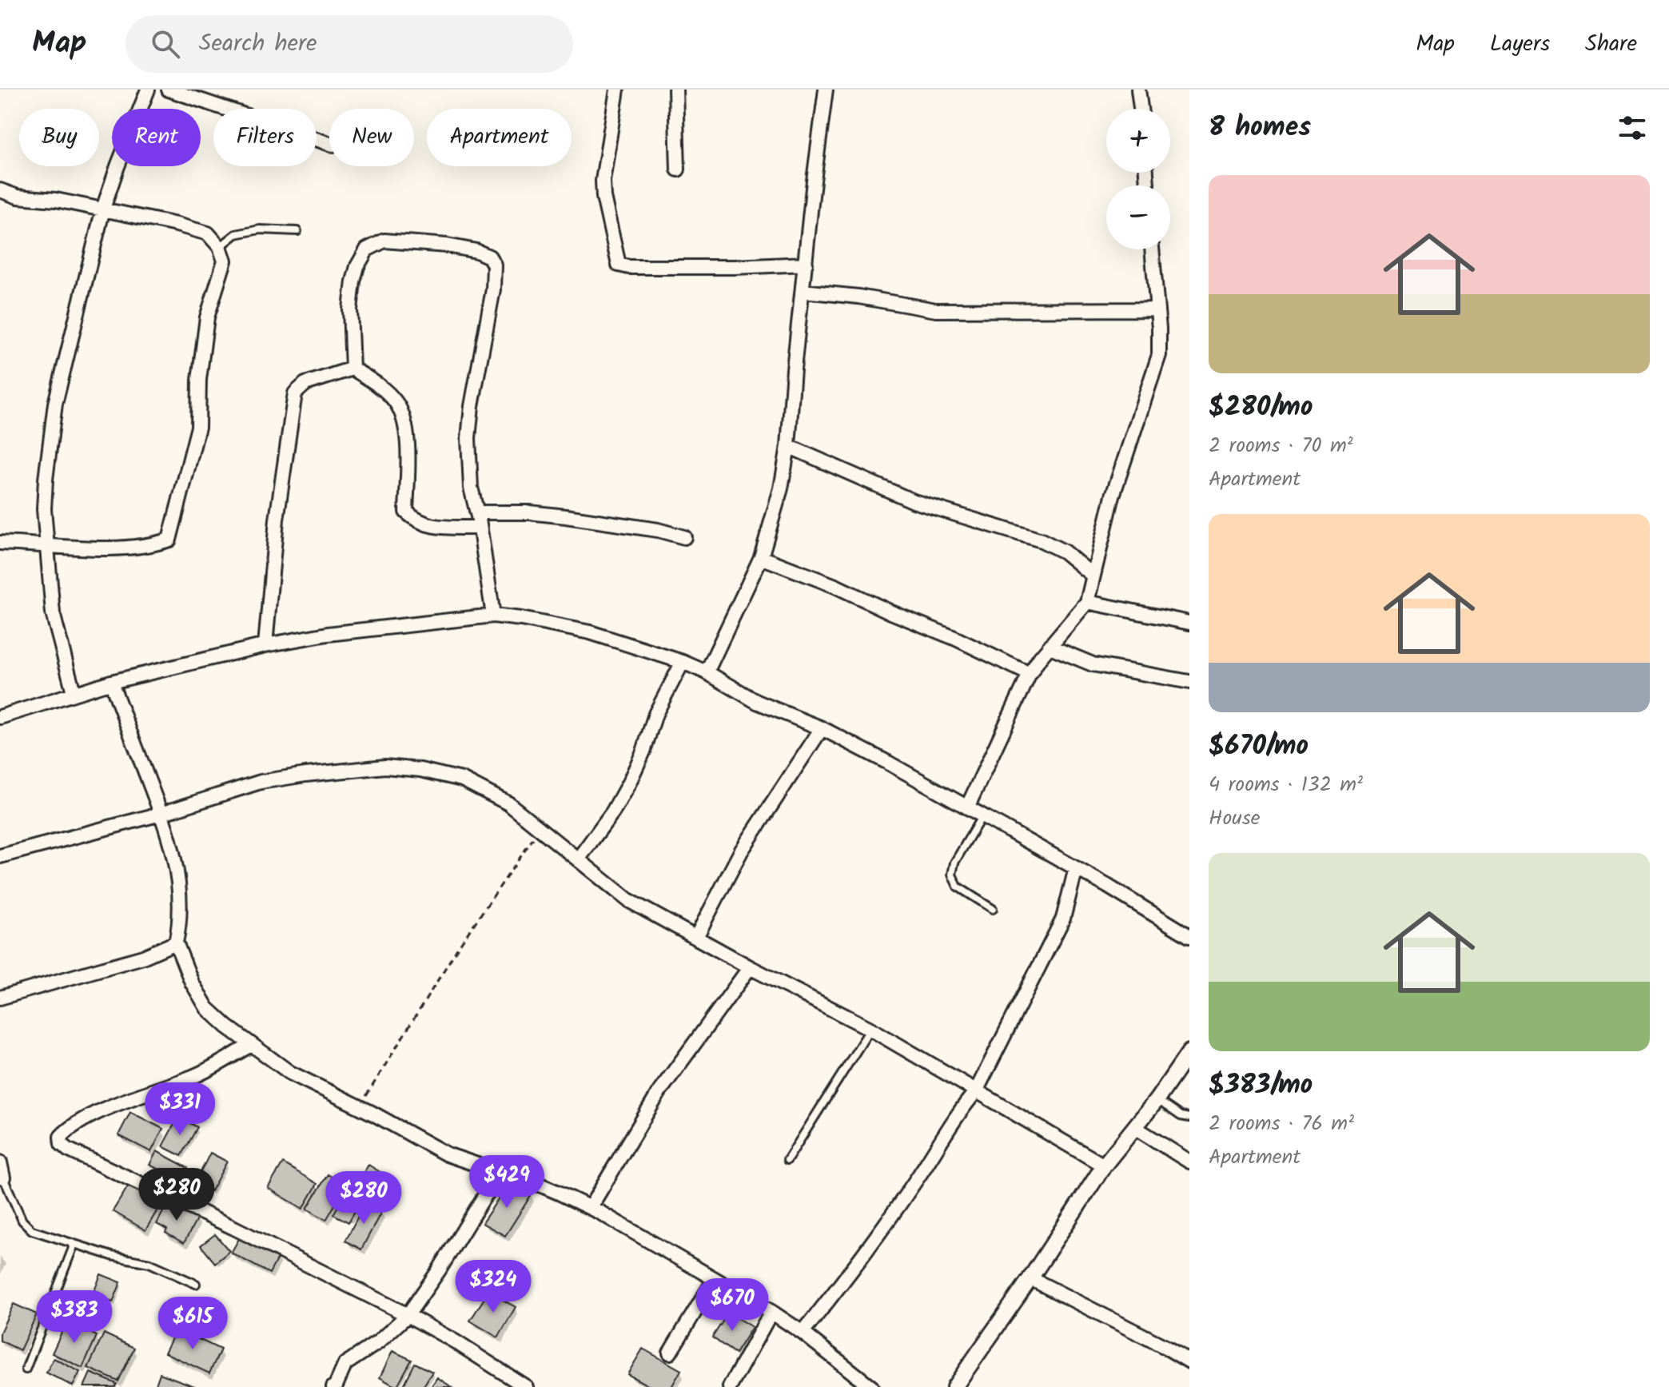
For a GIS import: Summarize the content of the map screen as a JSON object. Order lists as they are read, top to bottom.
{
  "page": {
    "header": "Map",
    "search": "Search here",
    "nav": ["Map", "Layers", "Share"],
    "heading": "8 homes",
    "map_buttons": ["+", "−"],
    "chip": [
      "Buy",
      "Rent",
      "Filters",
      "New",
      "Apartment"
    ],
    "list": [
      {
        "name": "$280/mo",
        "note": "2 rooms · 70 m² · Apartment"
      },
      {
        "name": "$670/mo",
        "note": "4 rooms · 132 m² · House"
      },
      {
        "name": "$383/mo",
        "note": "2 rooms · 76 m² · Apartment"
      }
    ],
    "price": [
      "$331",
      "$429",
      "$280",
      "$280",
      "$324",
      "$670",
      "$383",
      "$615"
    ]
  }
}
